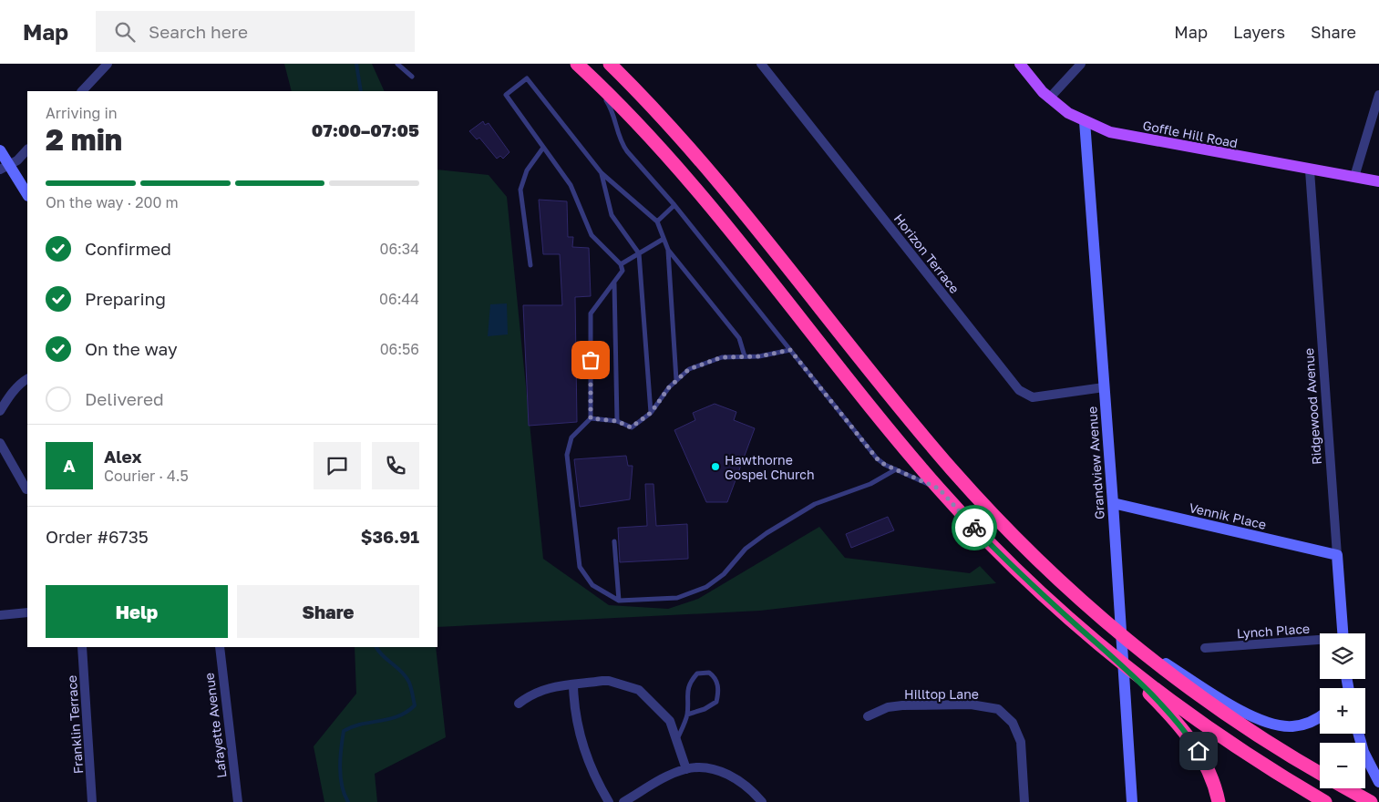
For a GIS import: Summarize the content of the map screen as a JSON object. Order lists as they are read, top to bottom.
{
  "streets": {
    "main road": ["Goffle Hill Road"],
    "street": [
      "Horizon Terrace",
      "Ridgewood Avenue",
      "Grandview Avenue",
      "Vennik Place",
      "Lynch Place",
      "Hilltop Lane",
      "Franklin Terrace",
      "Lafayette Avenue"
    ]
  },
  "crossings": [
    ["Goffle Hill Road", "Ridgewood Avenue"],
    ["Goffle Hill Road", "Grandview Avenue"],
    ["Horizon Terrace", "Grandview Avenue"],
    ["Ridgewood Avenue", "Vennik Place"],
    ["Grandview Avenue", "Vennik Place"]
  ],
  "places": ["Hawthorne Gospel Church"],
  "page": {
    "header": "Map",
    "search": "Search here",
    "nav": ["Map", "Layers", "Share"],
    "heading": ["2 min", "Arriving in", "07:00–07:05"],
    "panel": [
      "Alex",
      "Courier · 4.5",
      "Order #6735",
      "$36.91"
    ],
    "bar": "On the way · 200 m",
    "list": [
      ["Confirmed", "06:34"],
      ["Preparing", "06:44"],
      ["On the way", "06:56"],
      "Delivered"
    ],
    "round": "A",
    "buttons": ["Help", "Share"],
    "map_buttons": ["+", "−"]
  }
}
